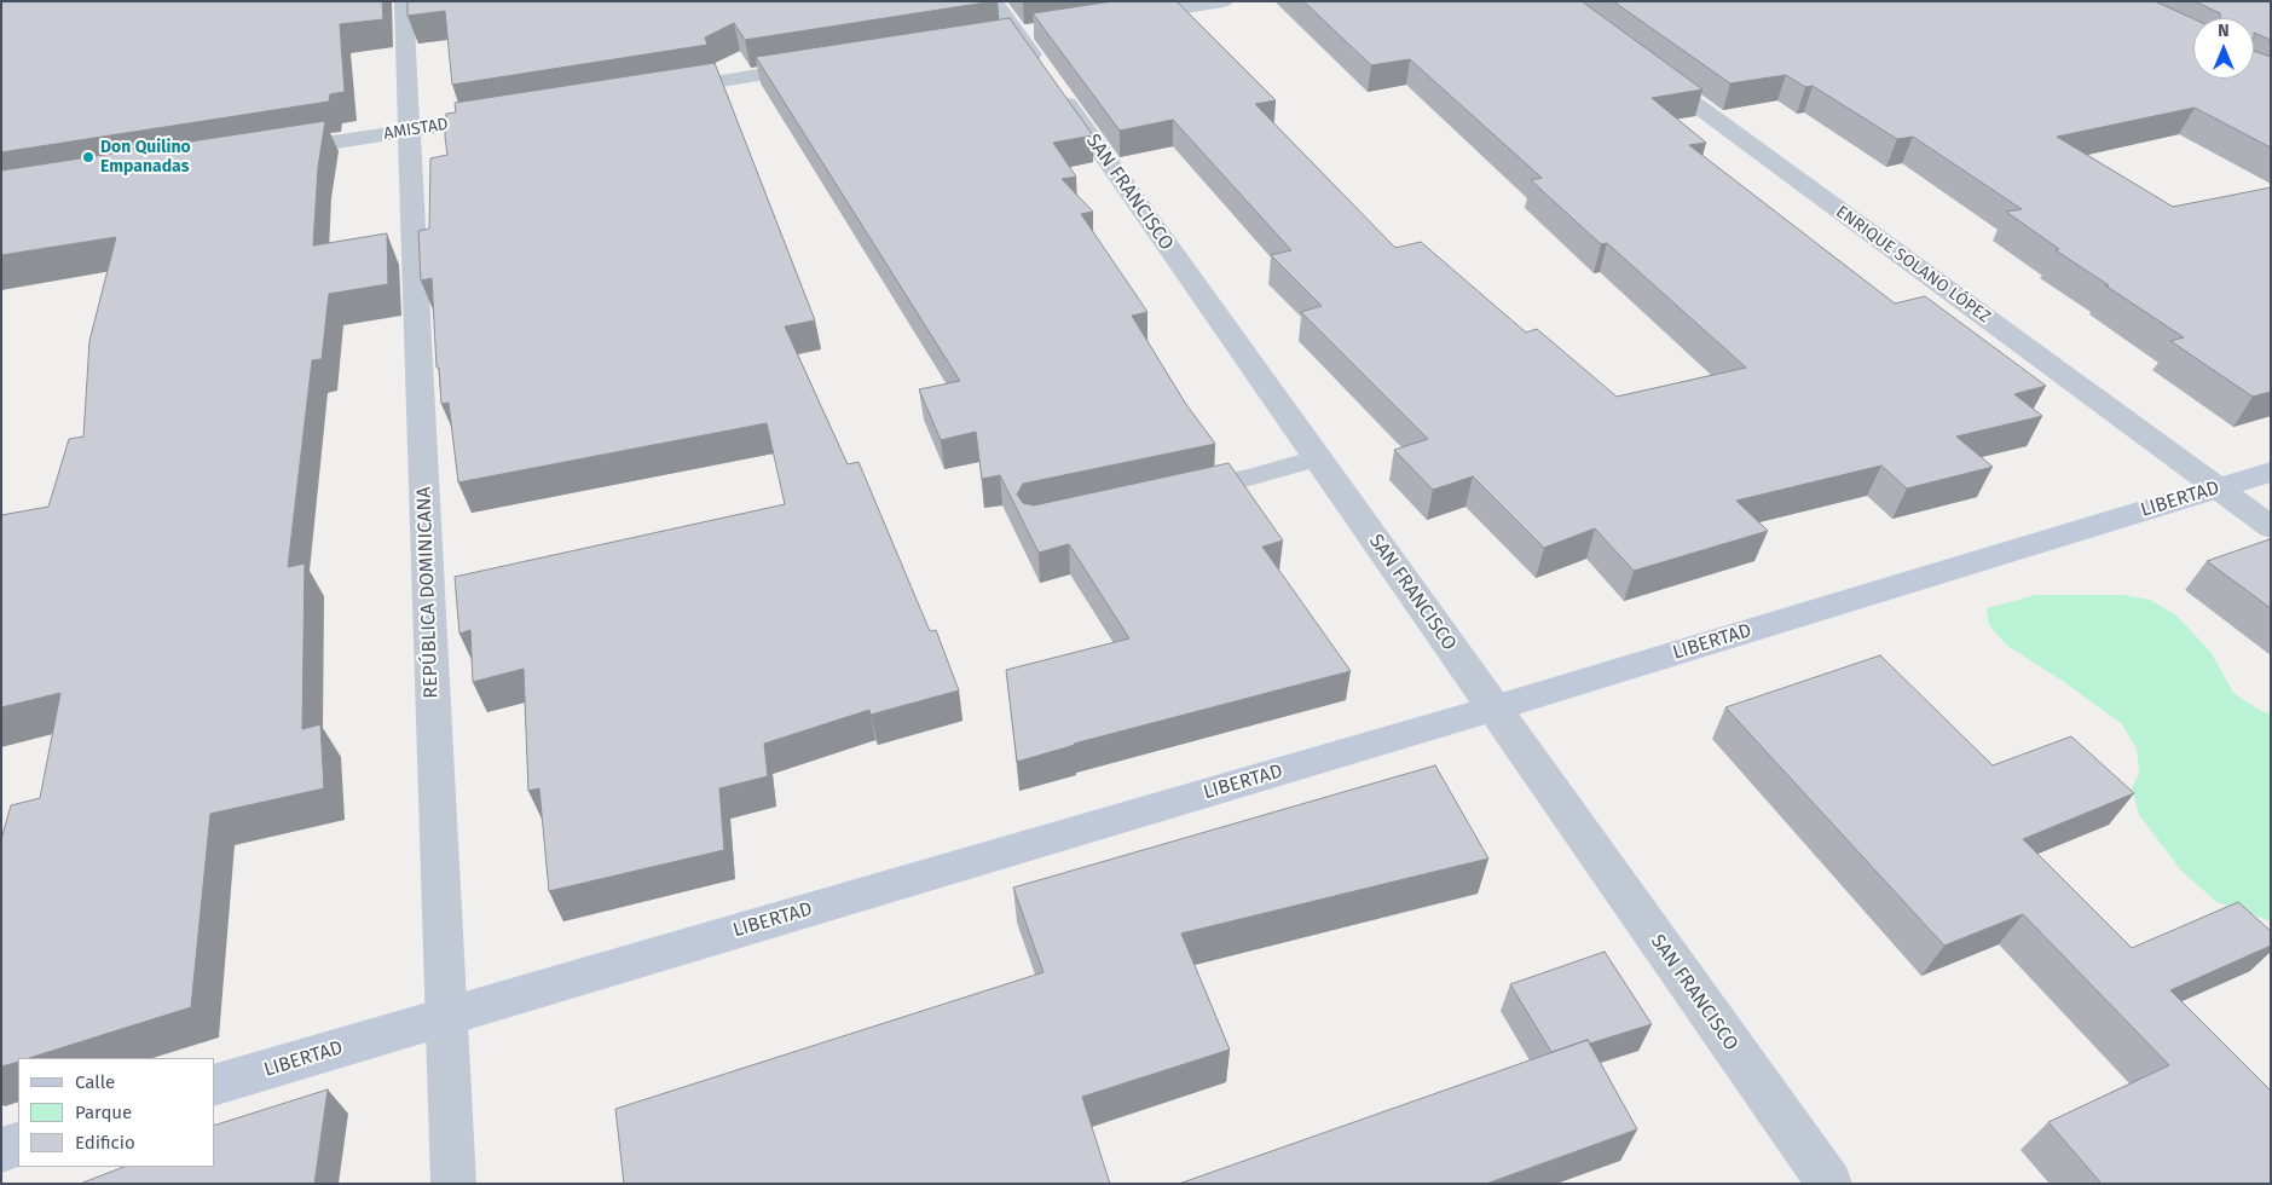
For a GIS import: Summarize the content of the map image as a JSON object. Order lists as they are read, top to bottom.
{
  "streets": {
    "street": [
      "AMISTAD",
      "SAN FRANCISCO",
      "ENRIQUE SOLANO LÓPEZ",
      "LIBERTAD",
      "REPÚBLICA DOMINICANA"
    ]
  },
  "crossings": [
    ["AMISTAD", "REPÚBLICA DOMINICANA"],
    ["SAN FRANCISCO", "LIBERTAD"],
    ["ENRIQUE SOLANO LÓPEZ", "LIBERTAD"],
    ["LIBERTAD", "REPÚBLICA DOMINICANA"]
  ],
  "places": ["Don Quilino Empanadas"],
  "legend": ["Calle", "Parque", "Edificio"],
  "north": "top"
}
